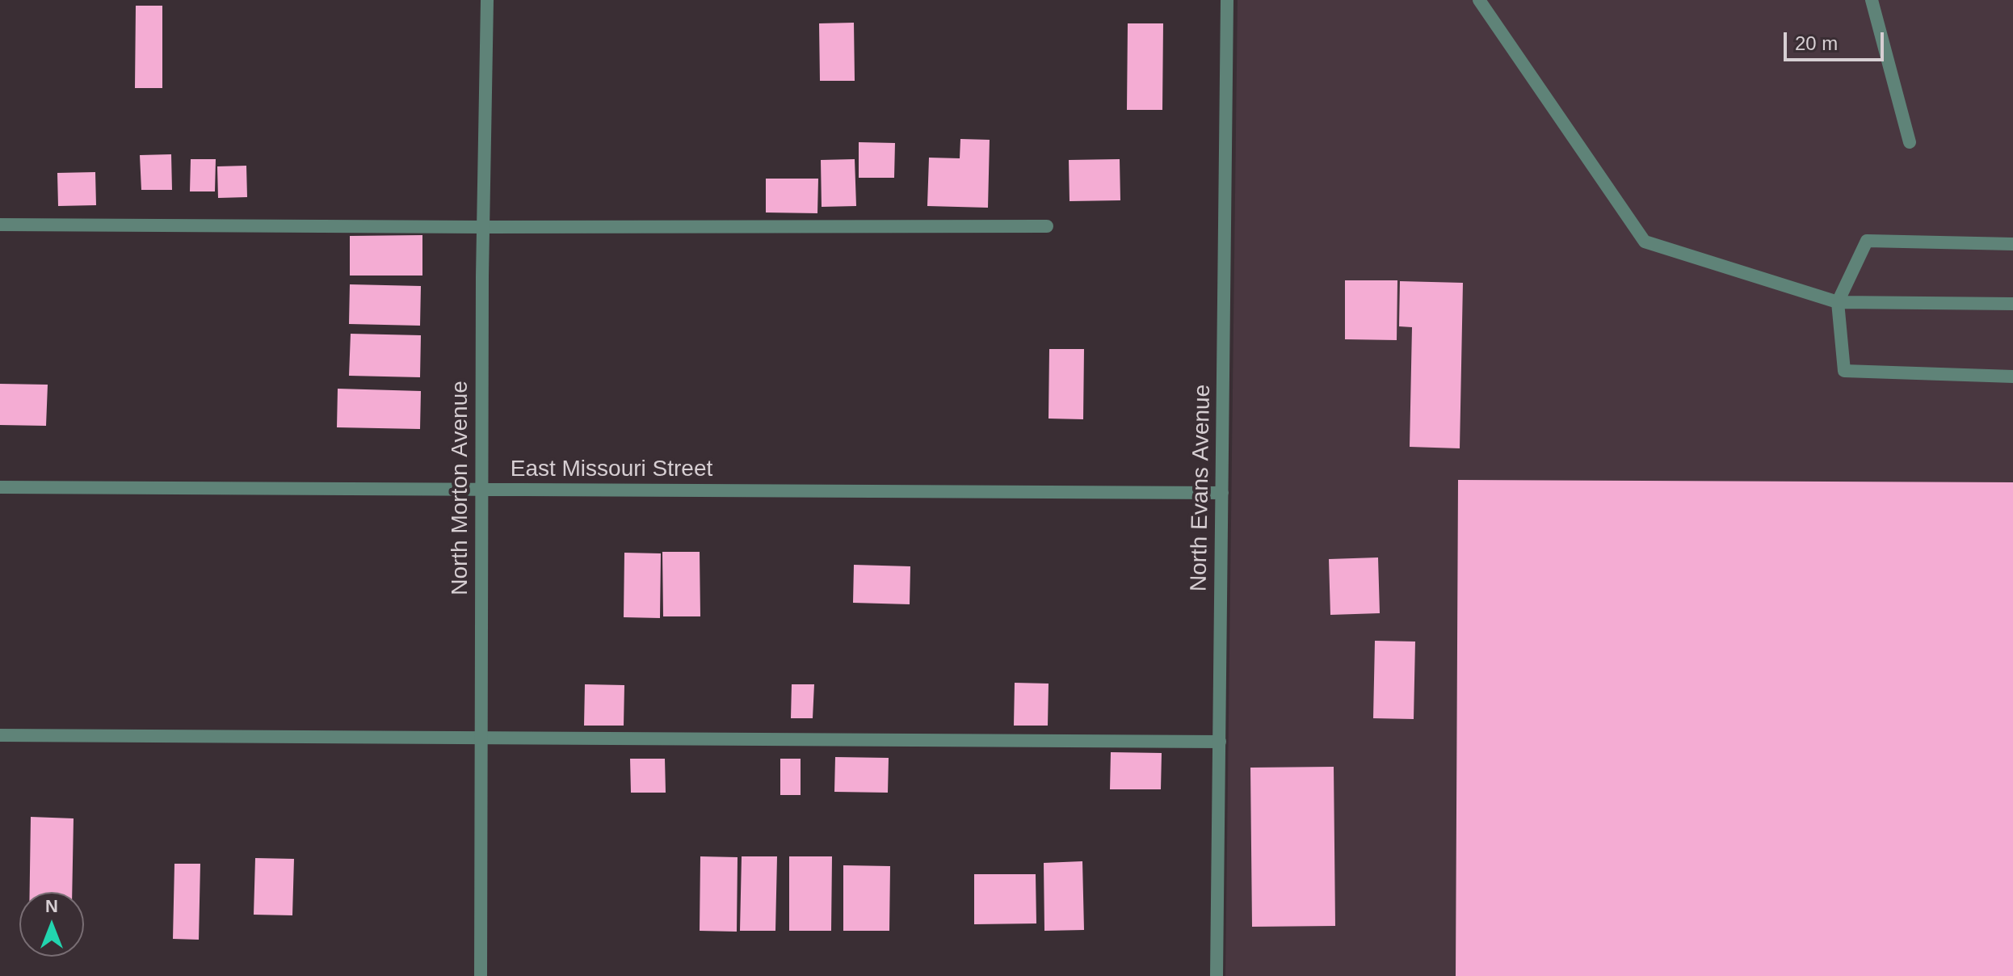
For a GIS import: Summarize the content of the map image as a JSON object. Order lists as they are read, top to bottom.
{
  "streets": {
    "street": ["East Missouri Street", "North Morton Avenue", "North Evans Avenue"]
  },
  "crossings": [
    ["East Missouri Street", "North Morton Avenue"],
    ["East Missouri Street", "North Evans Avenue"]
  ],
  "scale_bar": "20 m",
  "north": "top"
}
